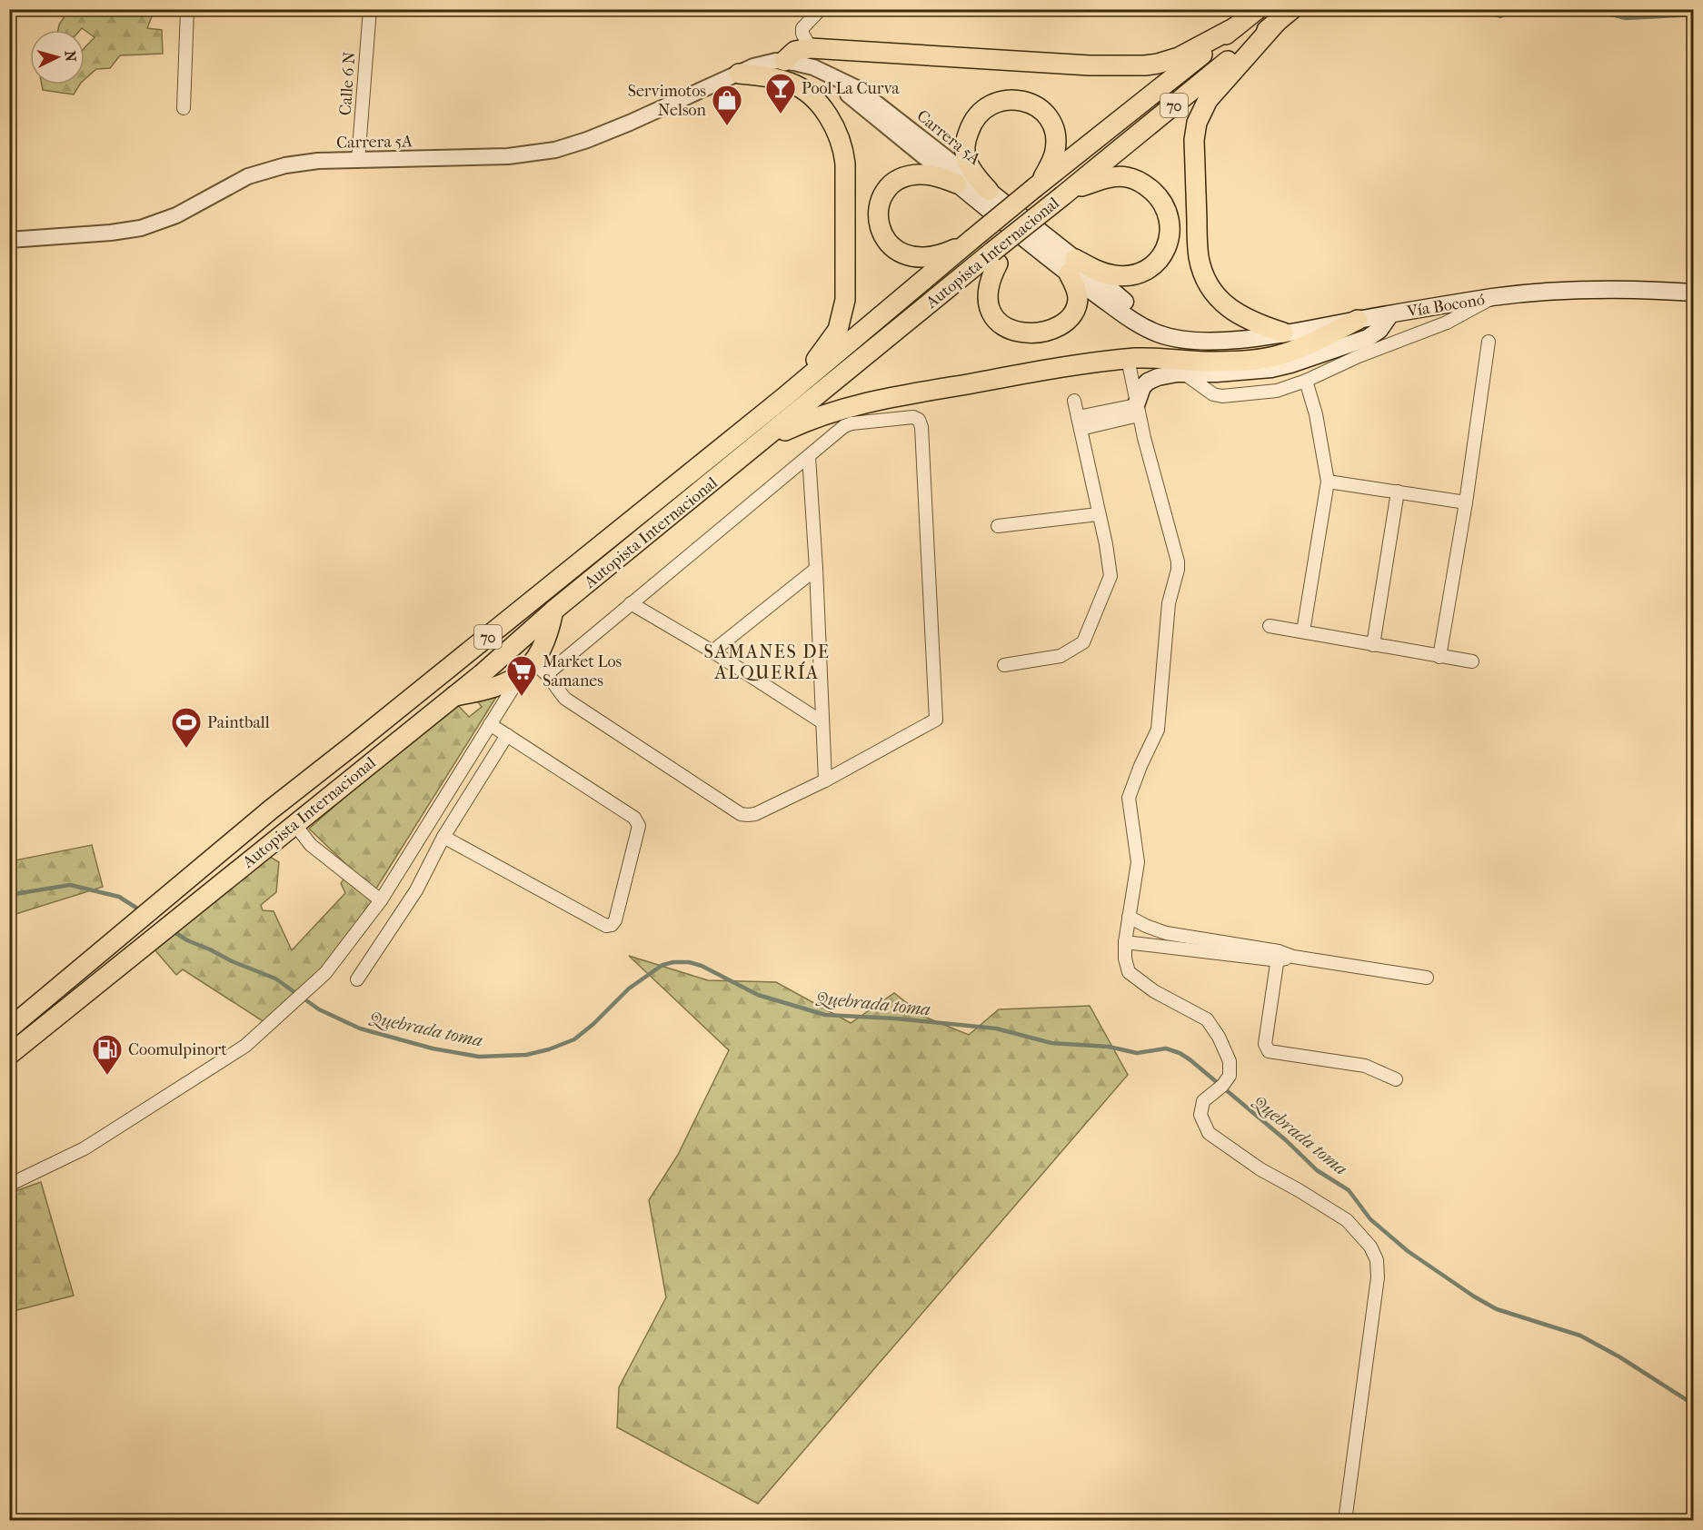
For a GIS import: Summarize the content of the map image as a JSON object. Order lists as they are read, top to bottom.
{
  "streets": {
    "highway": ["70", "Autopista Internacional"],
    "main road": ["Vía Boconó"],
    "street": ["Calle 6 N", "Carrera 5A"]
  },
  "crossings": [
    ["Calle 6 N", "Carrera 5A"],
    ["Carrera 5A", "Vía Boconó"]
  ],
  "districts": ["SAMANES DE ALQUERÍA"],
  "water": ["Quebrada toma"],
  "places": {
    "bar": ["Pool La Curva"],
    "shop": ["Servimotos Nelson"],
    "supermarket": ["Market Los Samanes"],
    "sports": ["Paintball"],
    "fuel station": ["Coomulpinort"]
  },
  "north": "right"
}
